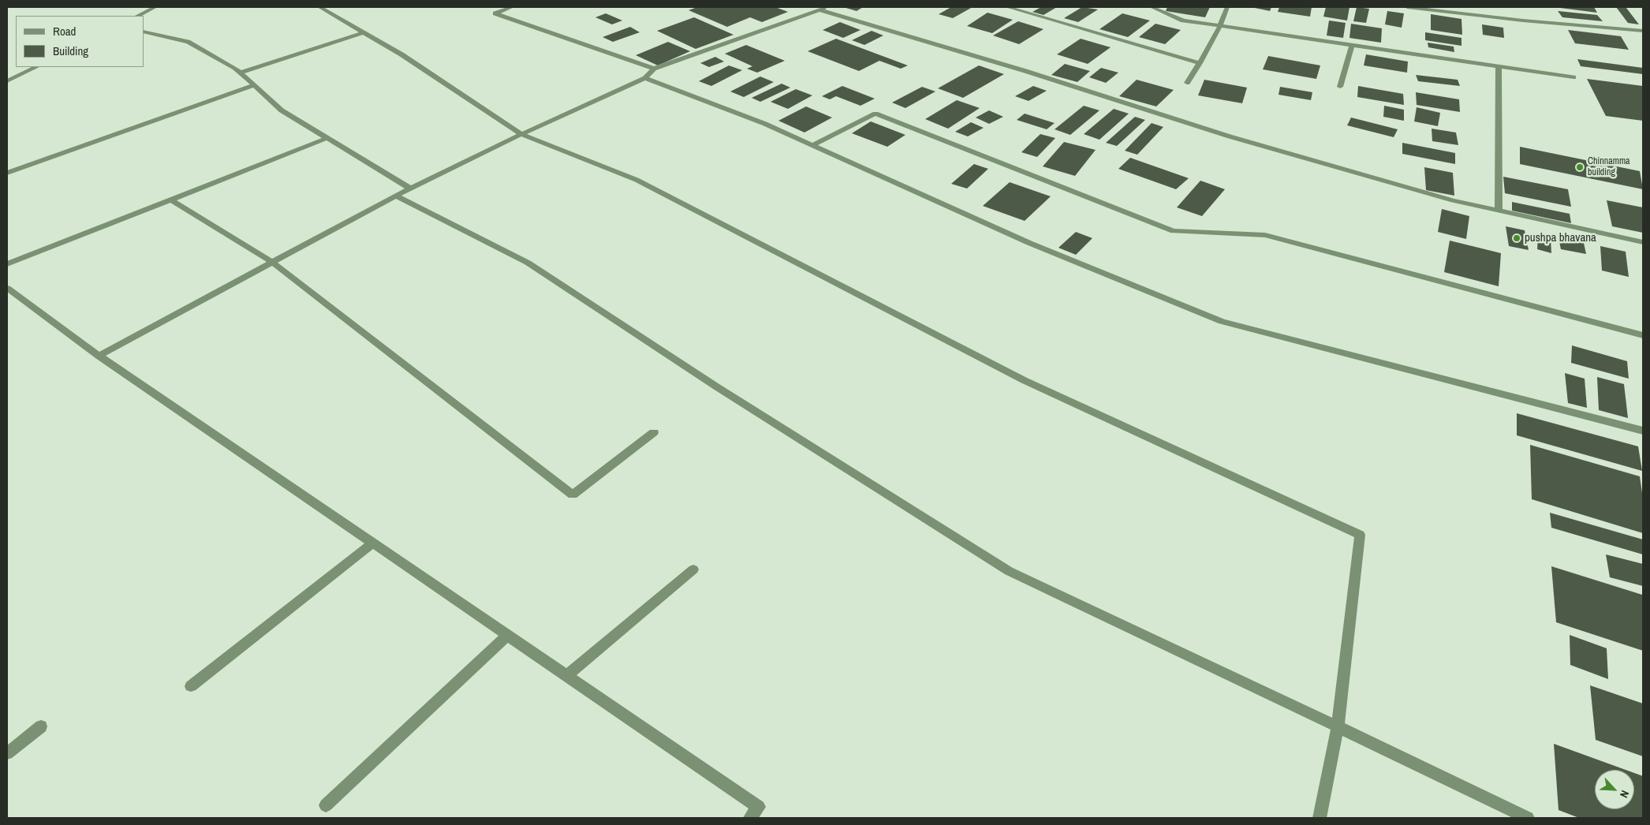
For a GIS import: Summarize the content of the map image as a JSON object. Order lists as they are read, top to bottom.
{
  "places": ["Chinnamma building", "pushpa bhavana"],
  "legend": ["Road", "Building"],
  "north": "bottom right"
}
